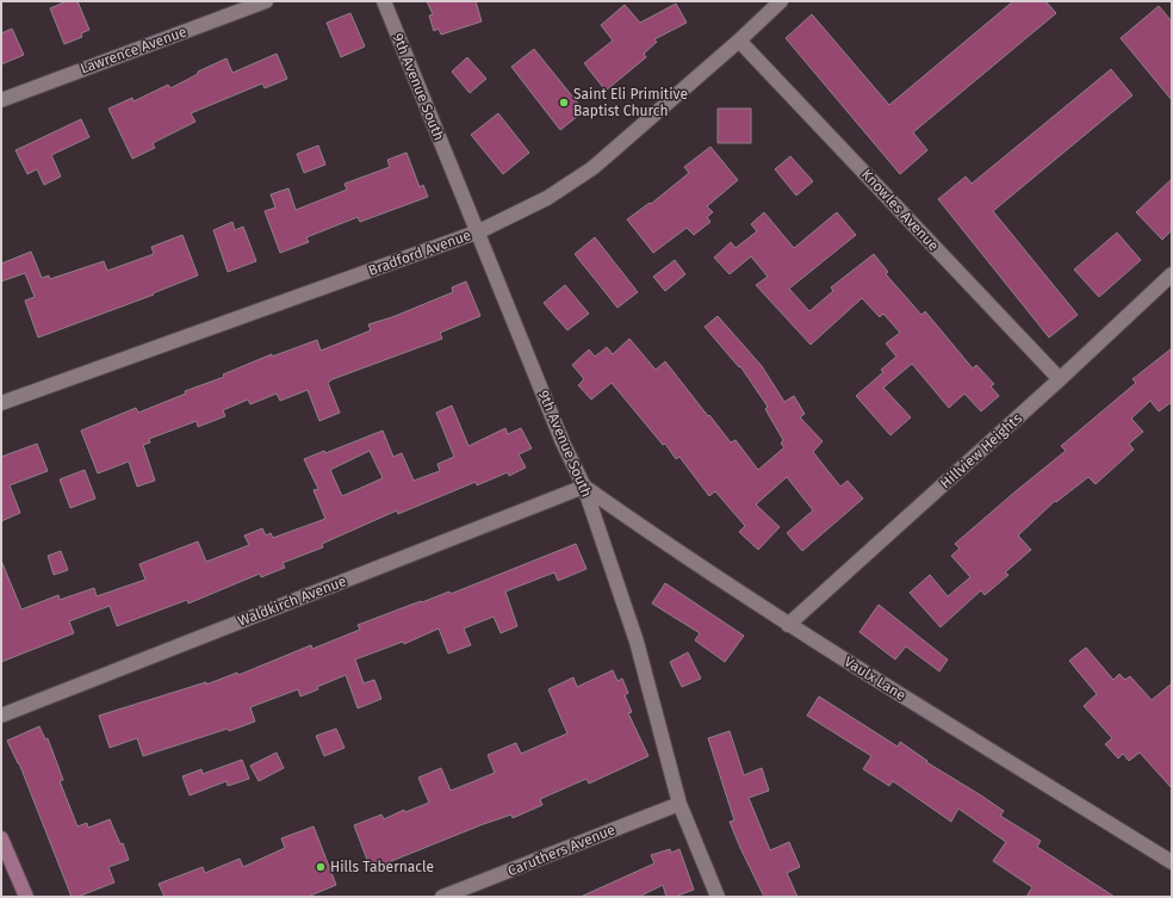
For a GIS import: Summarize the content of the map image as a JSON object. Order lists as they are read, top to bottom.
{
  "streets": {
    "street": [
      "Lawrence Avenue",
      "9th Avenue South",
      "Knowles Avenue",
      "Bradford Avenue",
      "Hillview Heights",
      "Waldkirch Avenue",
      "Vaulx Lane",
      "Caruthers Avenue"
    ]
  },
  "crossings": [
    ["9th Avenue South", "Bradford Avenue"],
    ["9th Avenue South", "Waldkirch Avenue"],
    ["9th Avenue South", "Vaulx Lane"],
    ["9th Avenue South", "Caruthers Avenue"],
    ["Knowles Avenue", "Bradford Avenue"],
    ["Knowles Avenue", "Hillview Heights"],
    ["Hillview Heights", "Vaulx Lane"],
    ["Waldkirch Avenue", "Vaulx Lane"]
  ],
  "places": ["Saint Eli Primitive Baptist Church", "Hills Tabernacle"]
}
